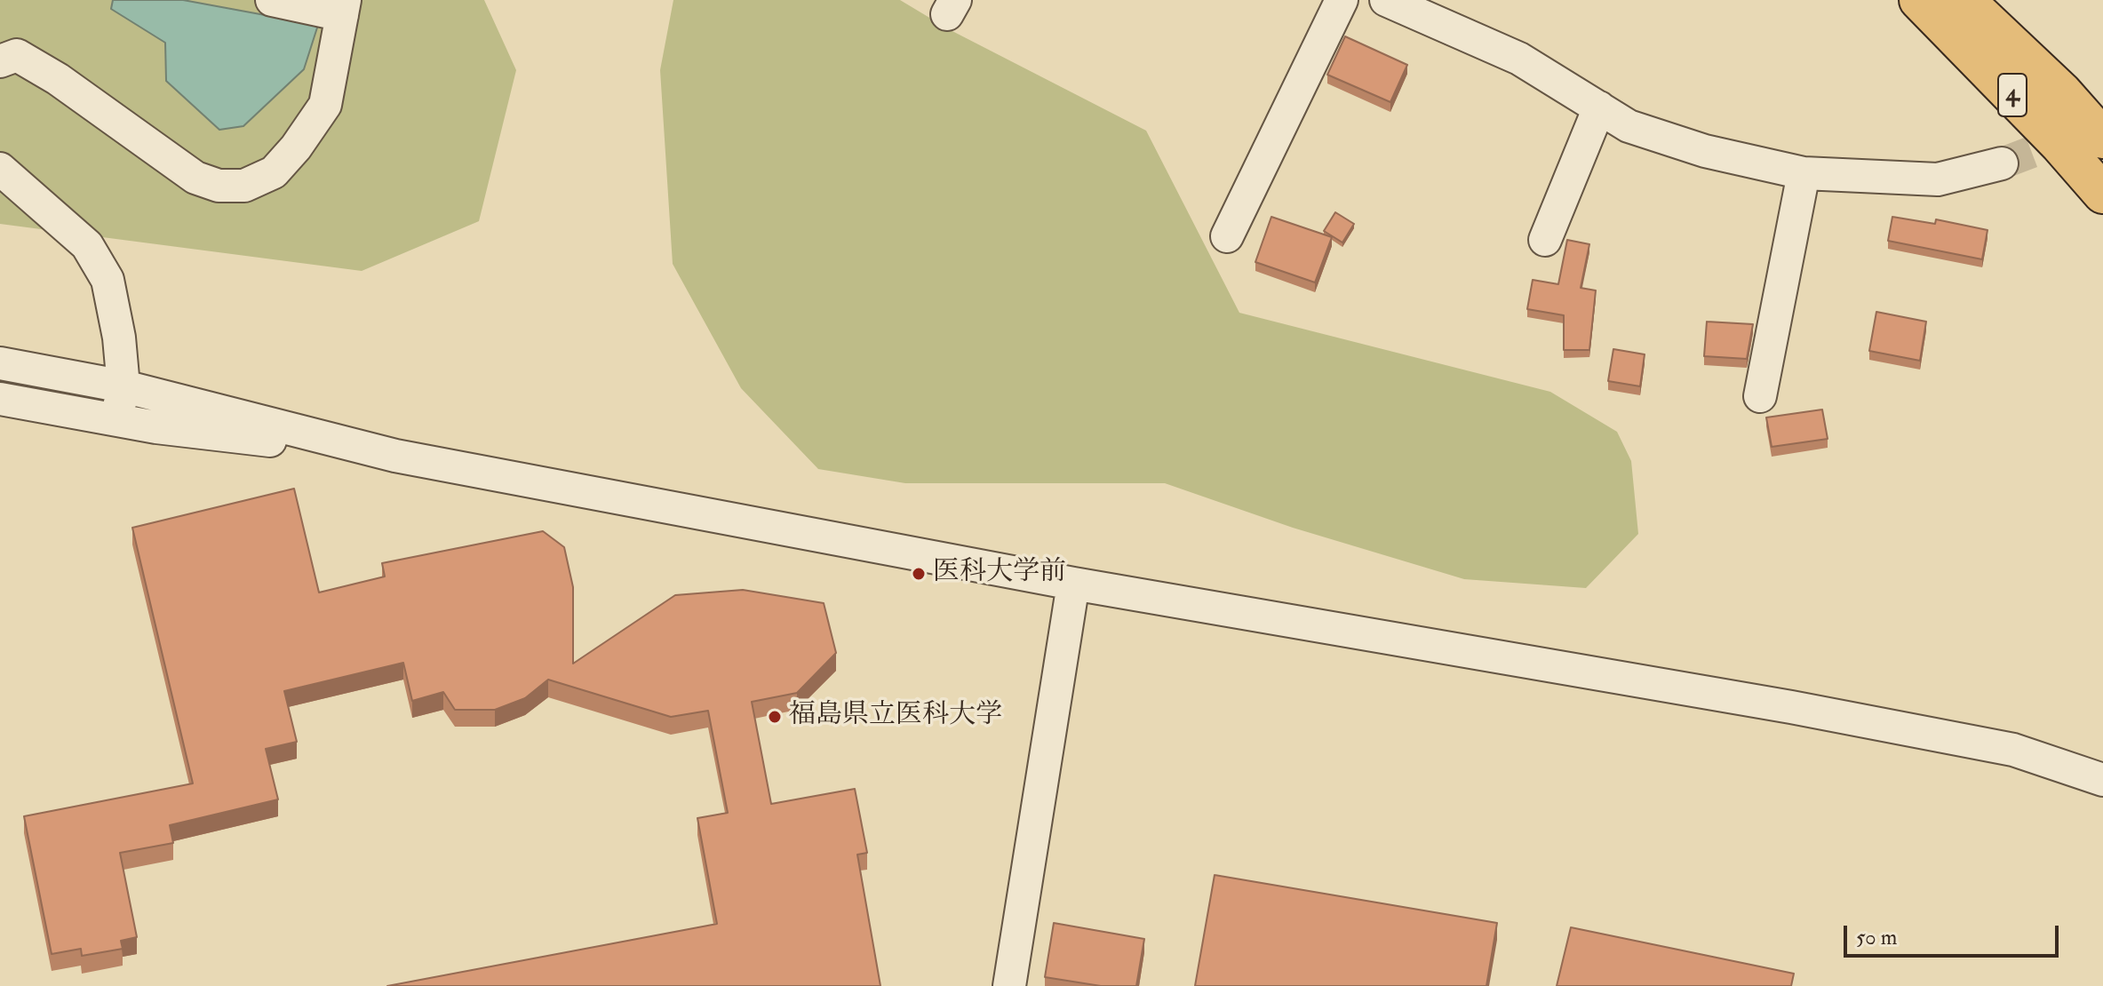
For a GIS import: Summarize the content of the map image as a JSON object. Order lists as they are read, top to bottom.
{
  "streets": {
    "highway": ["4"]
  },
  "places": ["医科大学前", "福島県立医科大学"],
  "scale_bar": "50 m"
}
